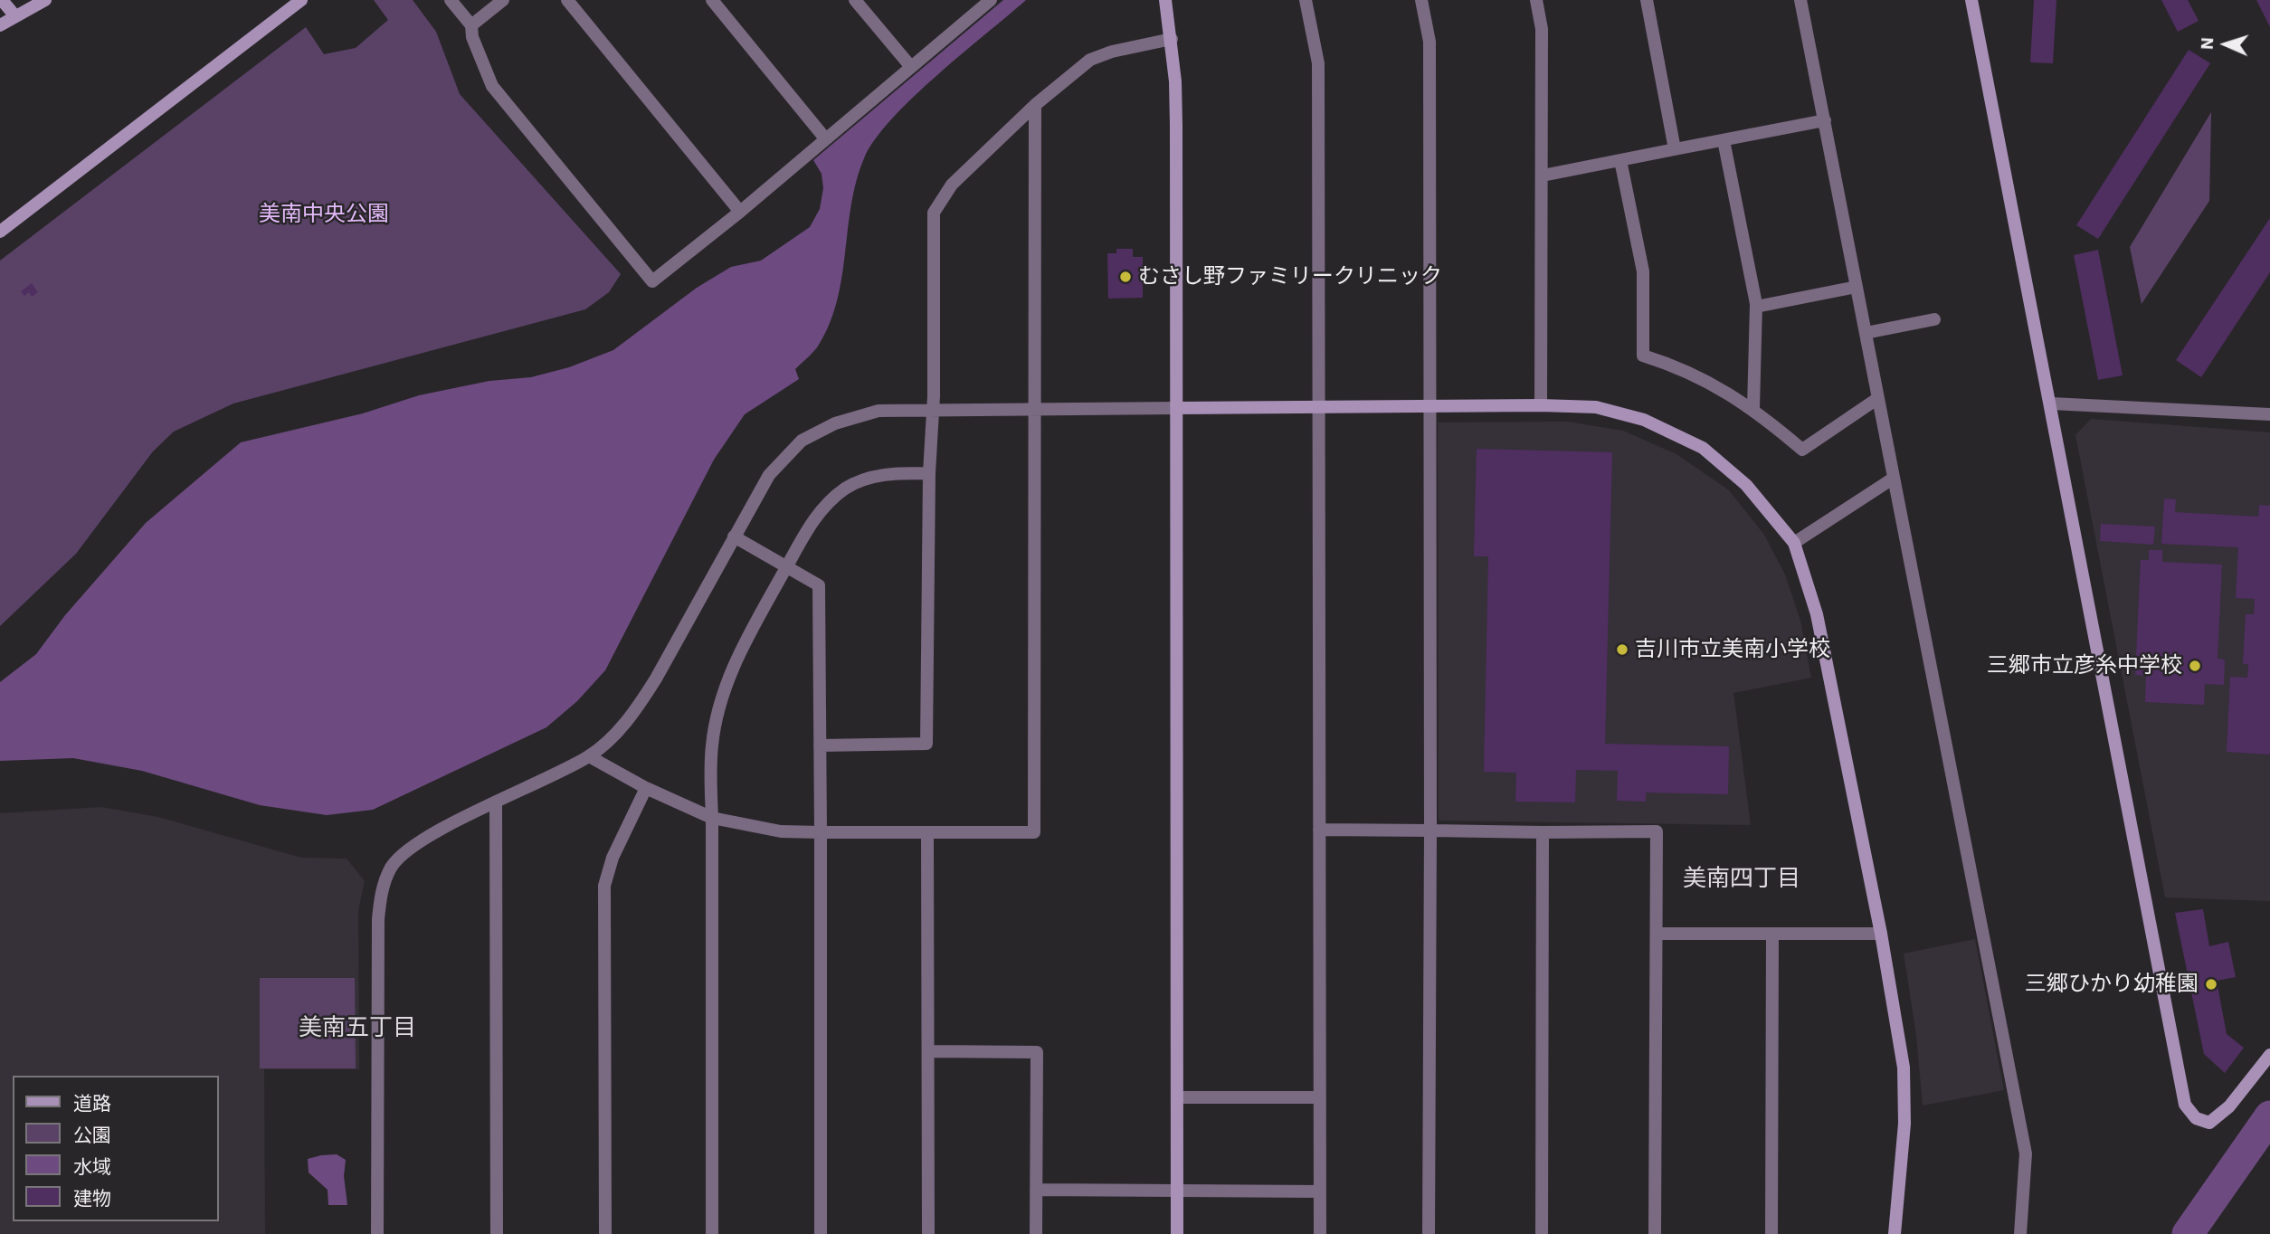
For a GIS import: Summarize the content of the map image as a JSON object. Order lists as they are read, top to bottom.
{
  "districts": ["美南四丁目", "美南五丁目"],
  "parks": ["美南中央公園"],
  "places": [
    "むさし野ファミリークリニック",
    "吉川市立美南小学校",
    "三郷市立彦糸中学校",
    "三郷ひかり幼稚園"
  ],
  "legend": [
    "道路",
    "公園",
    "水域",
    "建物"
  ],
  "north": "left"
}
